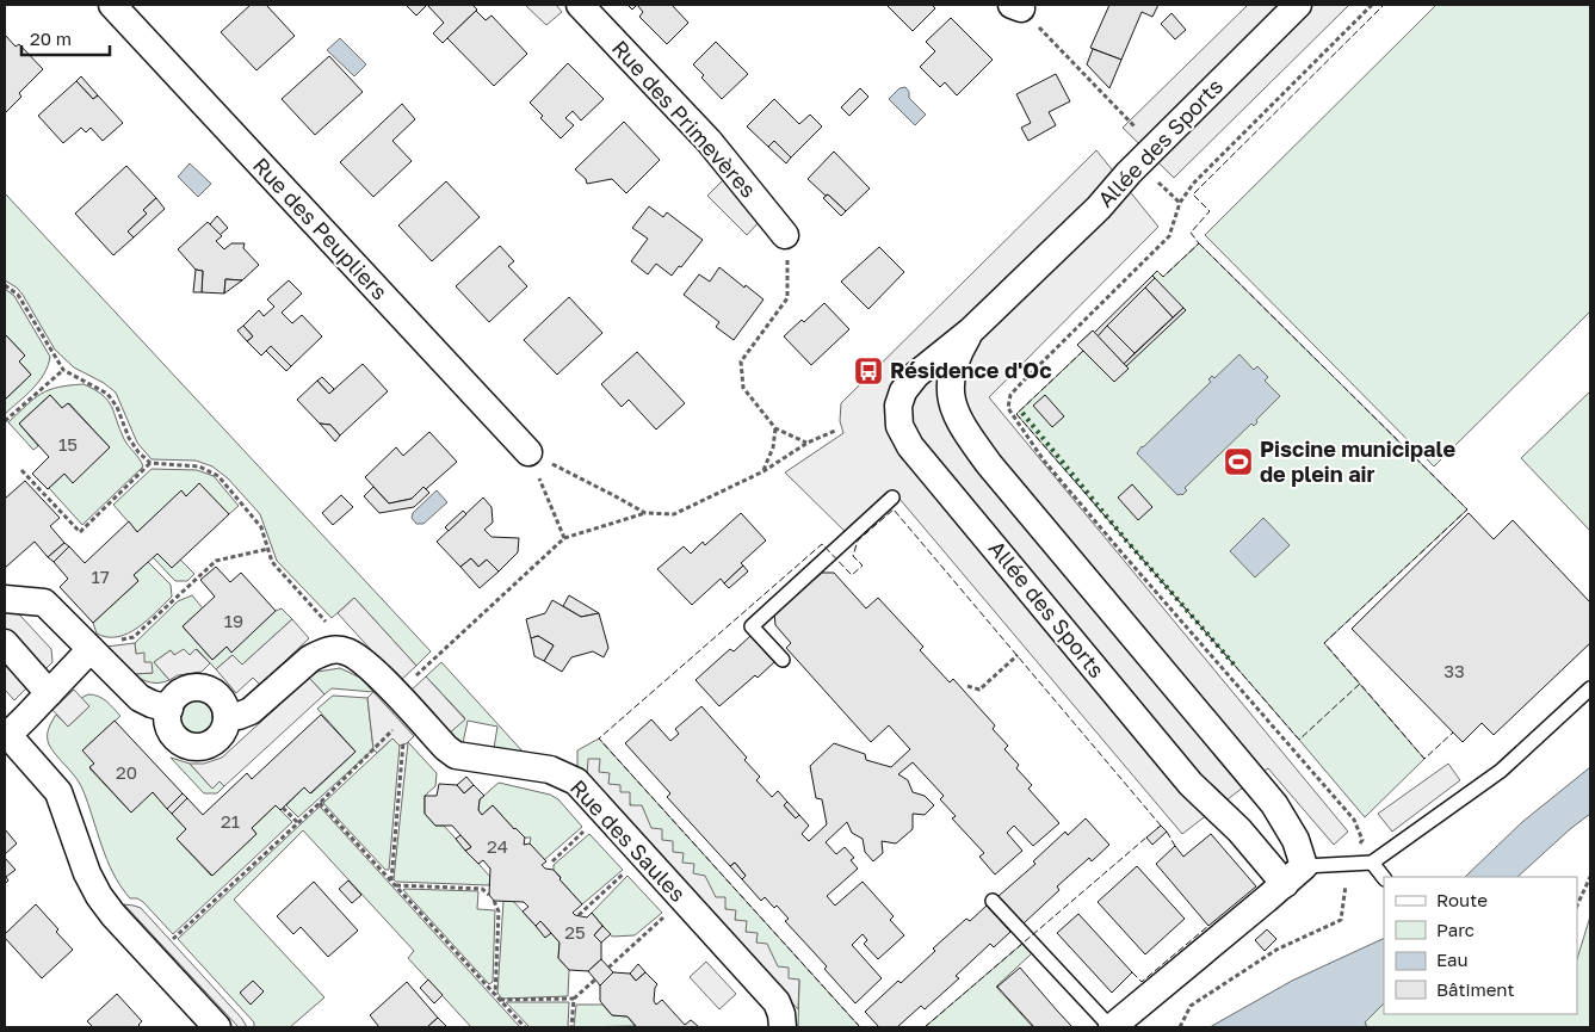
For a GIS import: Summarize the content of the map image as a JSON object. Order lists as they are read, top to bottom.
{
  "streets": {
    "street": [
      "Rue des Primevères",
      "Allée des Sports",
      "Rue des Peupliers",
      "Rue des Saules"
    ]
  },
  "places": {
    "bus stop": ["Résidence d'Oc"],
    "sports": ["Piscine municipale de plein air"]
  },
  "house_numbers": [
    "15",
    "17",
    "19",
    "33",
    "20",
    "21",
    "24",
    "25"
  ],
  "legend": [
    "Route",
    "Parc",
    "Eau",
    "Bâtiment"
  ],
  "scale_bar": "20 m"
}
